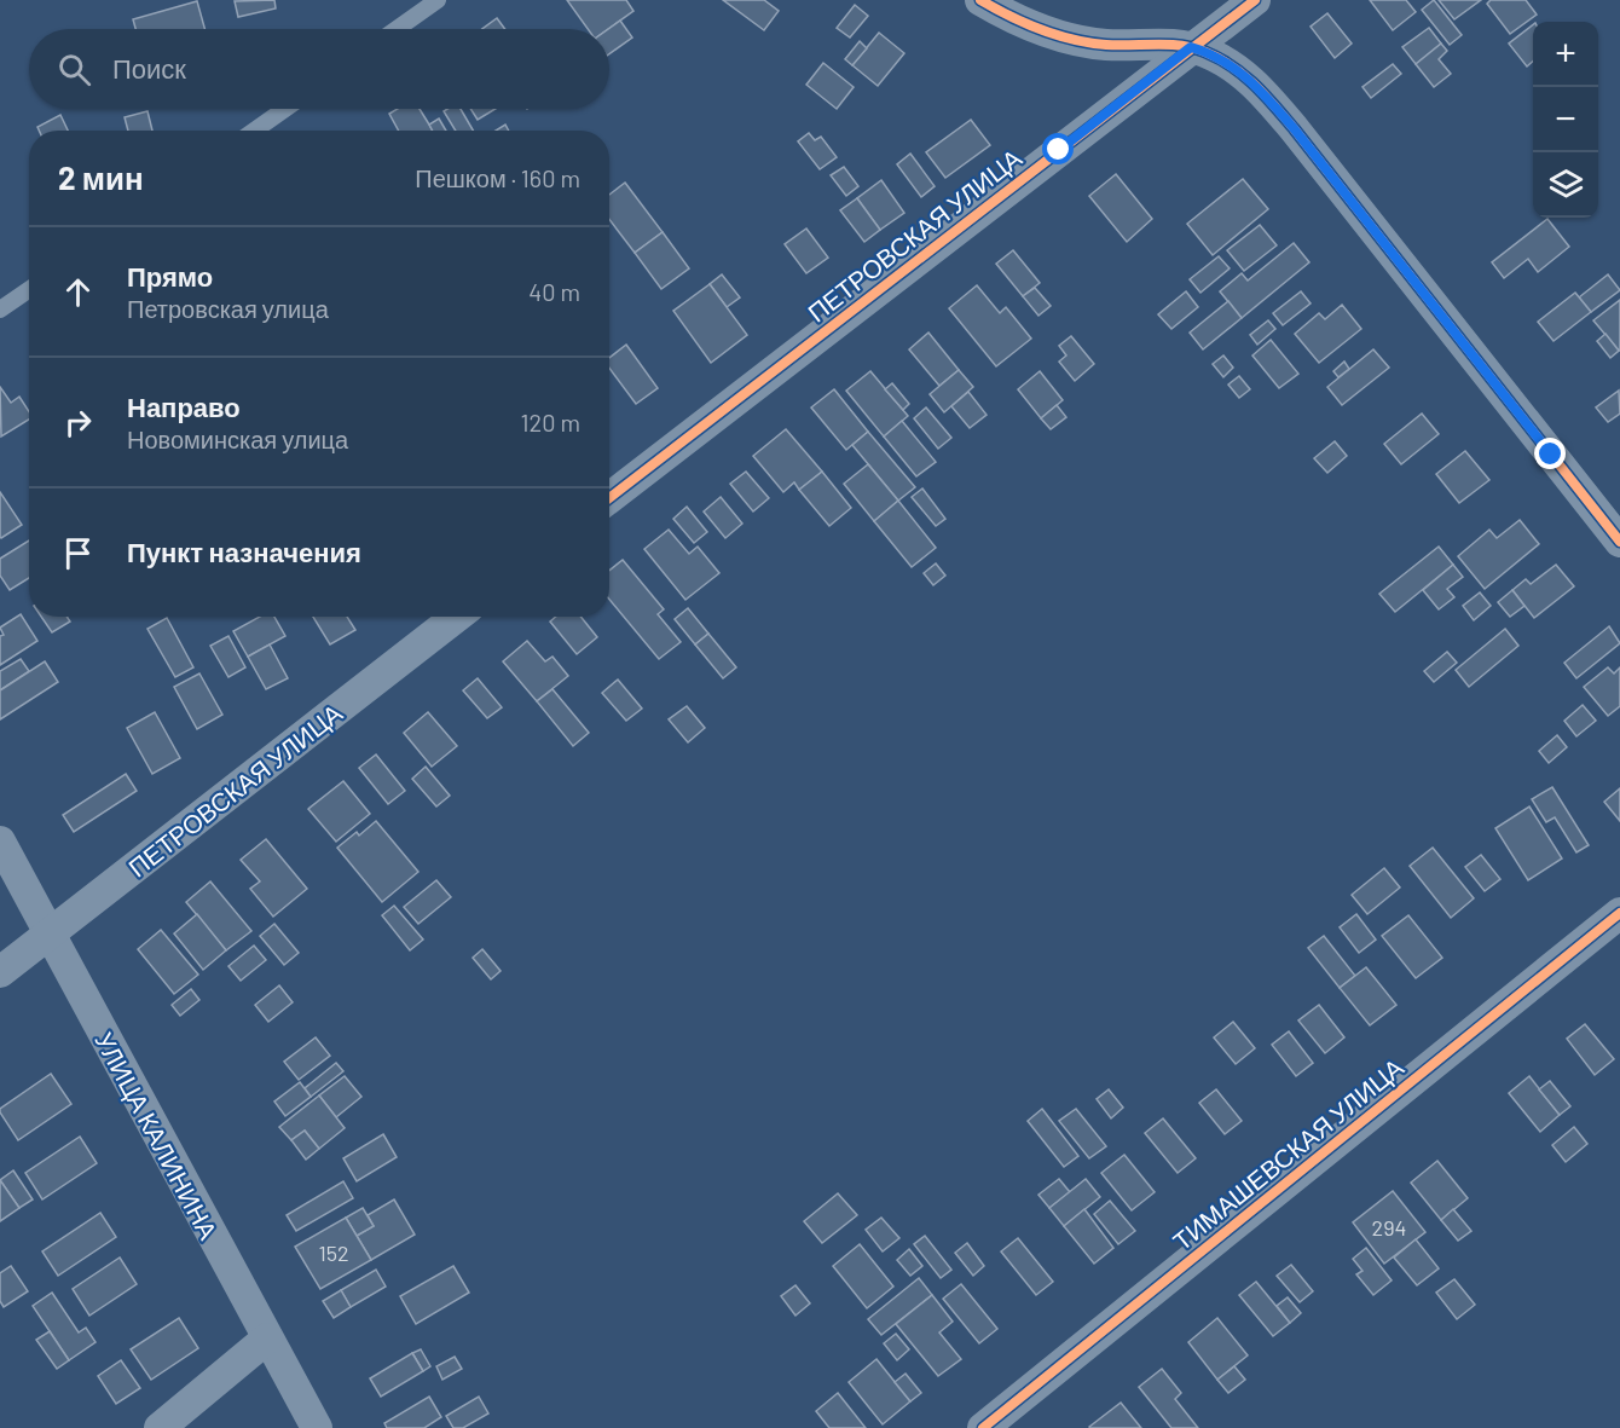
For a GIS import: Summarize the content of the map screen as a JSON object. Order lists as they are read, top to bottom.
{
  "streets": {
    "street": ["ПЕТРОВСКАЯ УЛИЦА", "УЛИЦА КАЛИНИНА", "ТИМАШЕВСКАЯ УЛИЦА"]
  },
  "crossings": [
    ["ПЕТРОВСКАЯ УЛИЦА", "УЛИЦА КАЛИНИНА"]
  ],
  "house_numbers": ["294", "152"],
  "page": {
    "map_buttons": ["+", "−"],
    "search": "Поиск",
    "heading": ["2 мин", "Пешком · 160 m"],
    "list": [
      ["Прямо", "Петровская улица", "40 m"],
      ["Направо", "Новоминская улица", "120 m"],
      "Пункт назначения"
    ]
  }
}
